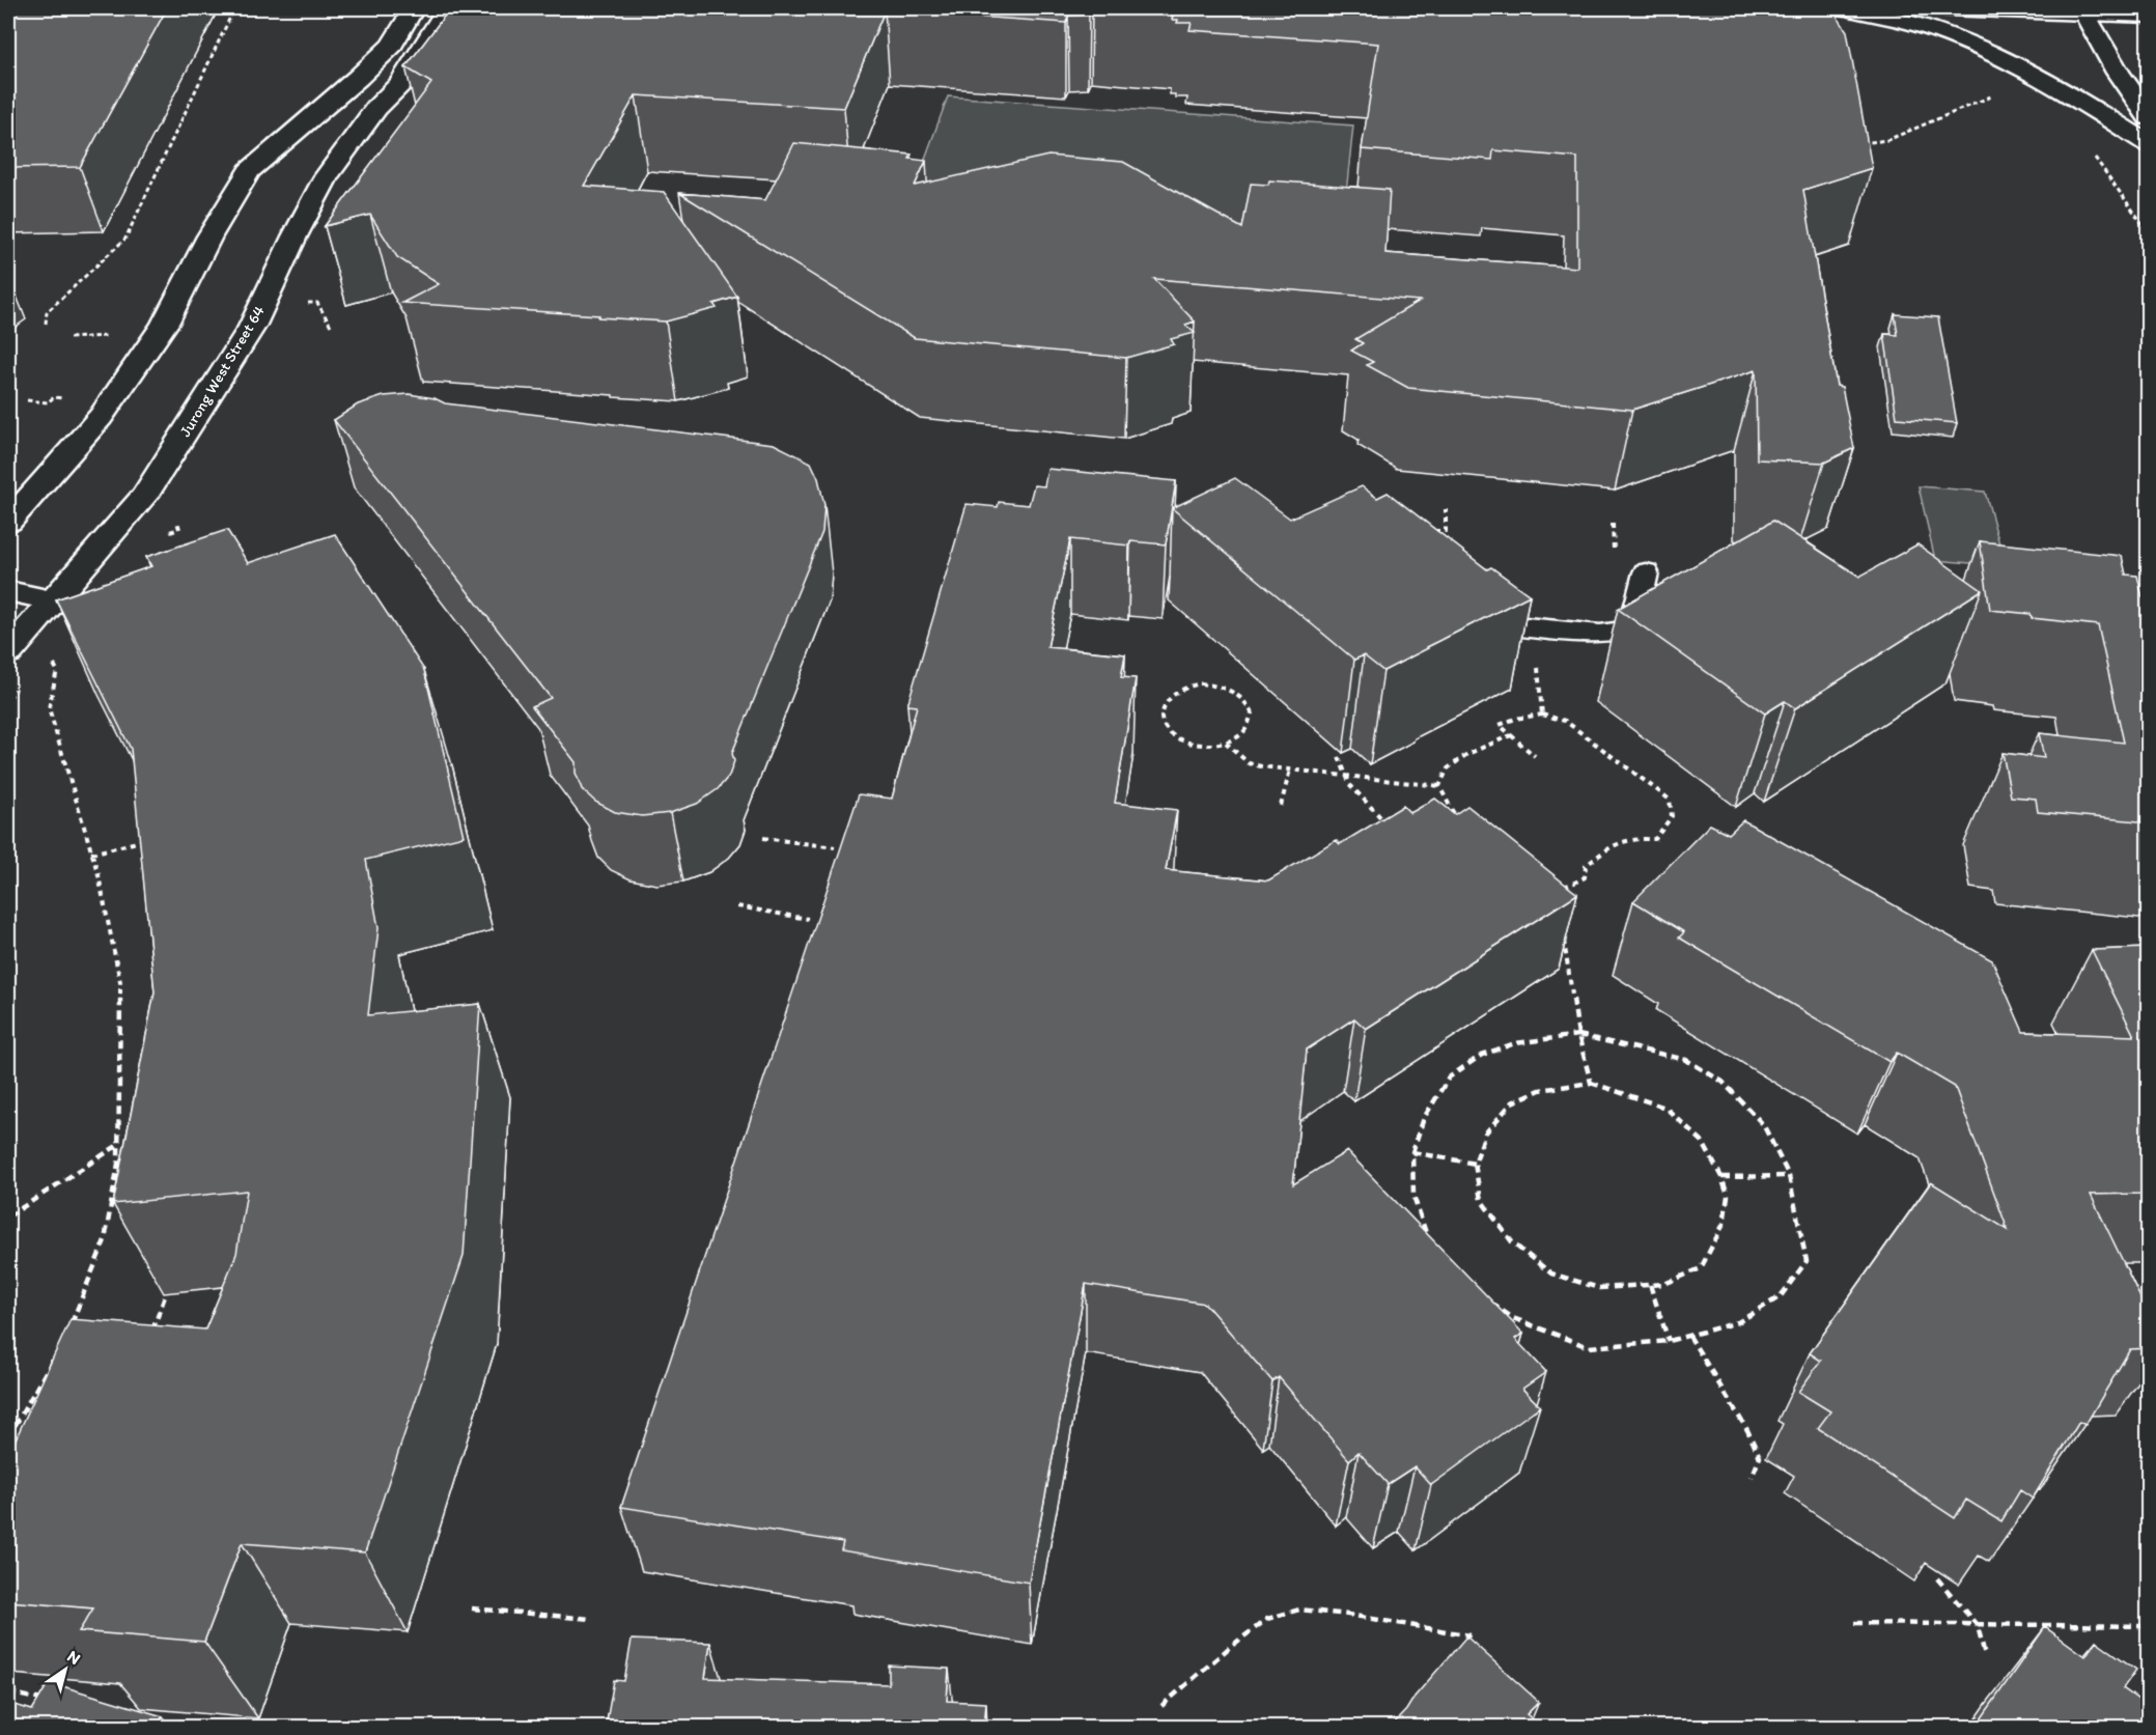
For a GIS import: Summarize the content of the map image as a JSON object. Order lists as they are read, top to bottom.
{
  "streets": {
    "street": ["Jurong West Street 64"]
  },
  "north": "top right"
}
